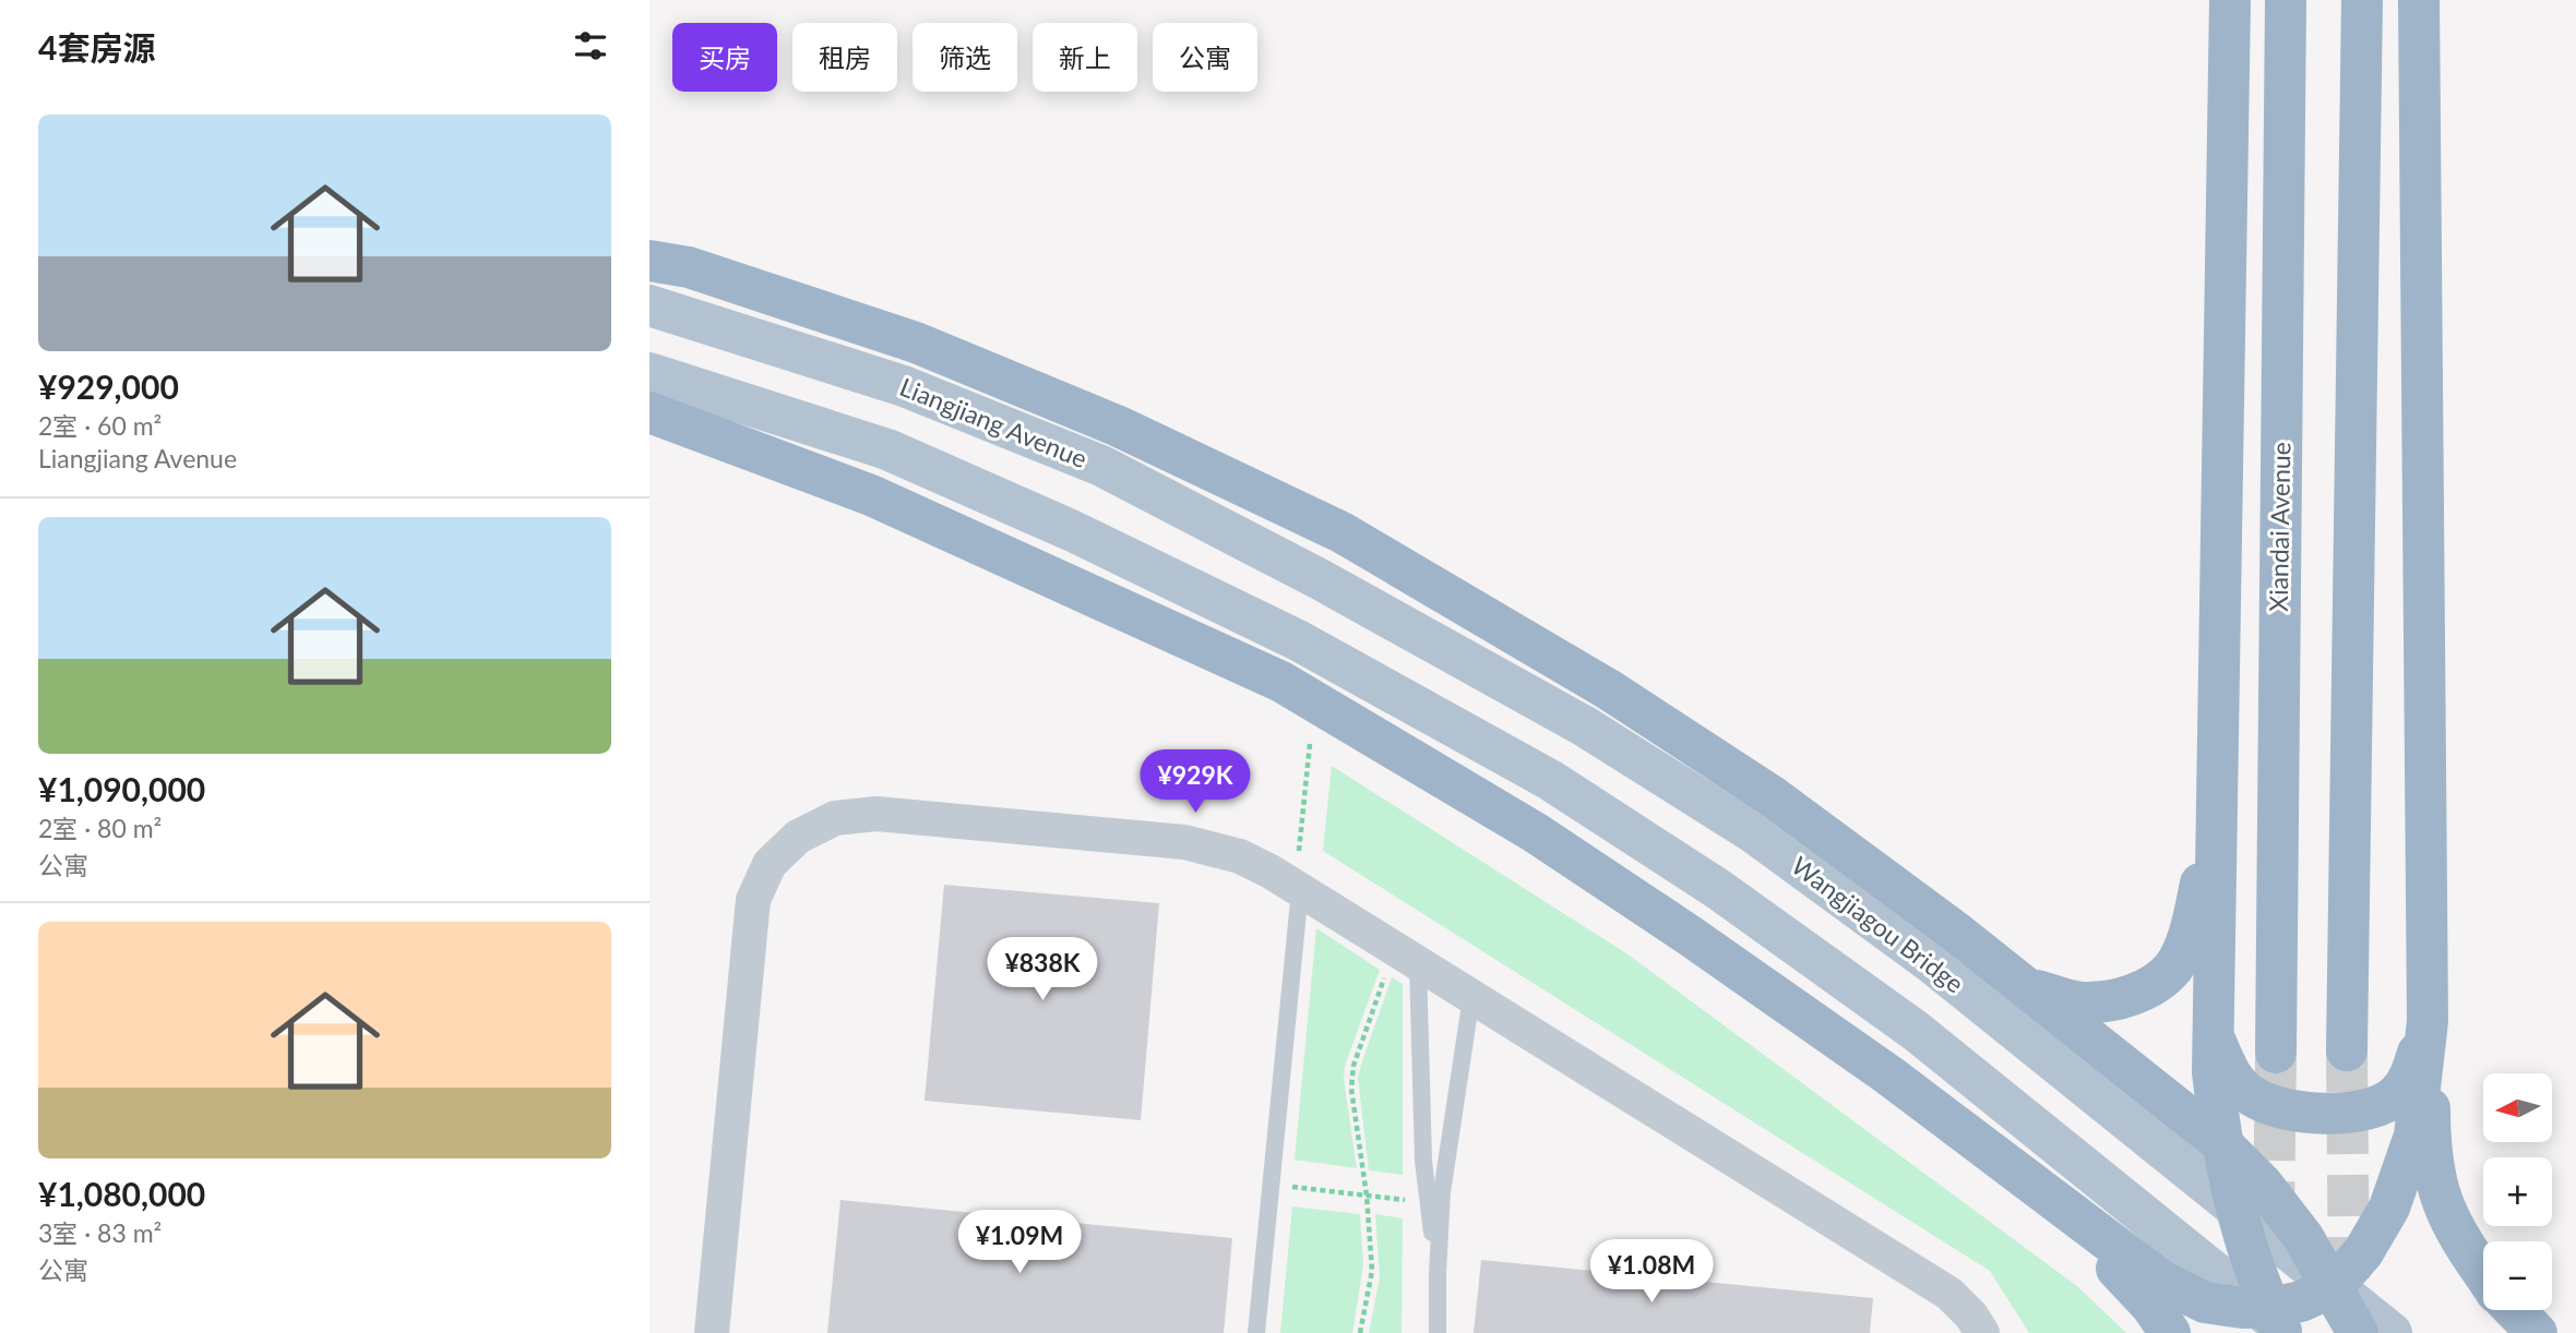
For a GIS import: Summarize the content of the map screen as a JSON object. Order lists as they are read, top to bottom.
{
  "streets": {
    "highway": ["Xiandai Avenue"],
    "main road": ["Liangjiang Avenue", "Wangjiagou Bridge"]
  },
  "crossings": [
    ["Liangjiang Avenue", "Wangjiagou Bridge"]
  ],
  "north": "left",
  "page": {
    "heading": "4套房源",
    "chip": [
      "买房",
      "租房",
      "筛选",
      "新上",
      "公寓"
    ],
    "list": [
      {
        "name": "¥929,000",
        "note": "2室 · 60 m² · Liangjiang Avenue"
      },
      {
        "name": "¥1,090,000",
        "note": "2室 · 80 m² · 公寓"
      },
      {
        "name": "¥1,080,000",
        "note": "3室 · 83 m² · 公寓"
      }
    ],
    "price": [
      "¥929K",
      "¥838K",
      "¥1.09M",
      "¥1.08M"
    ],
    "map_buttons": ["+", "−"]
  }
}
